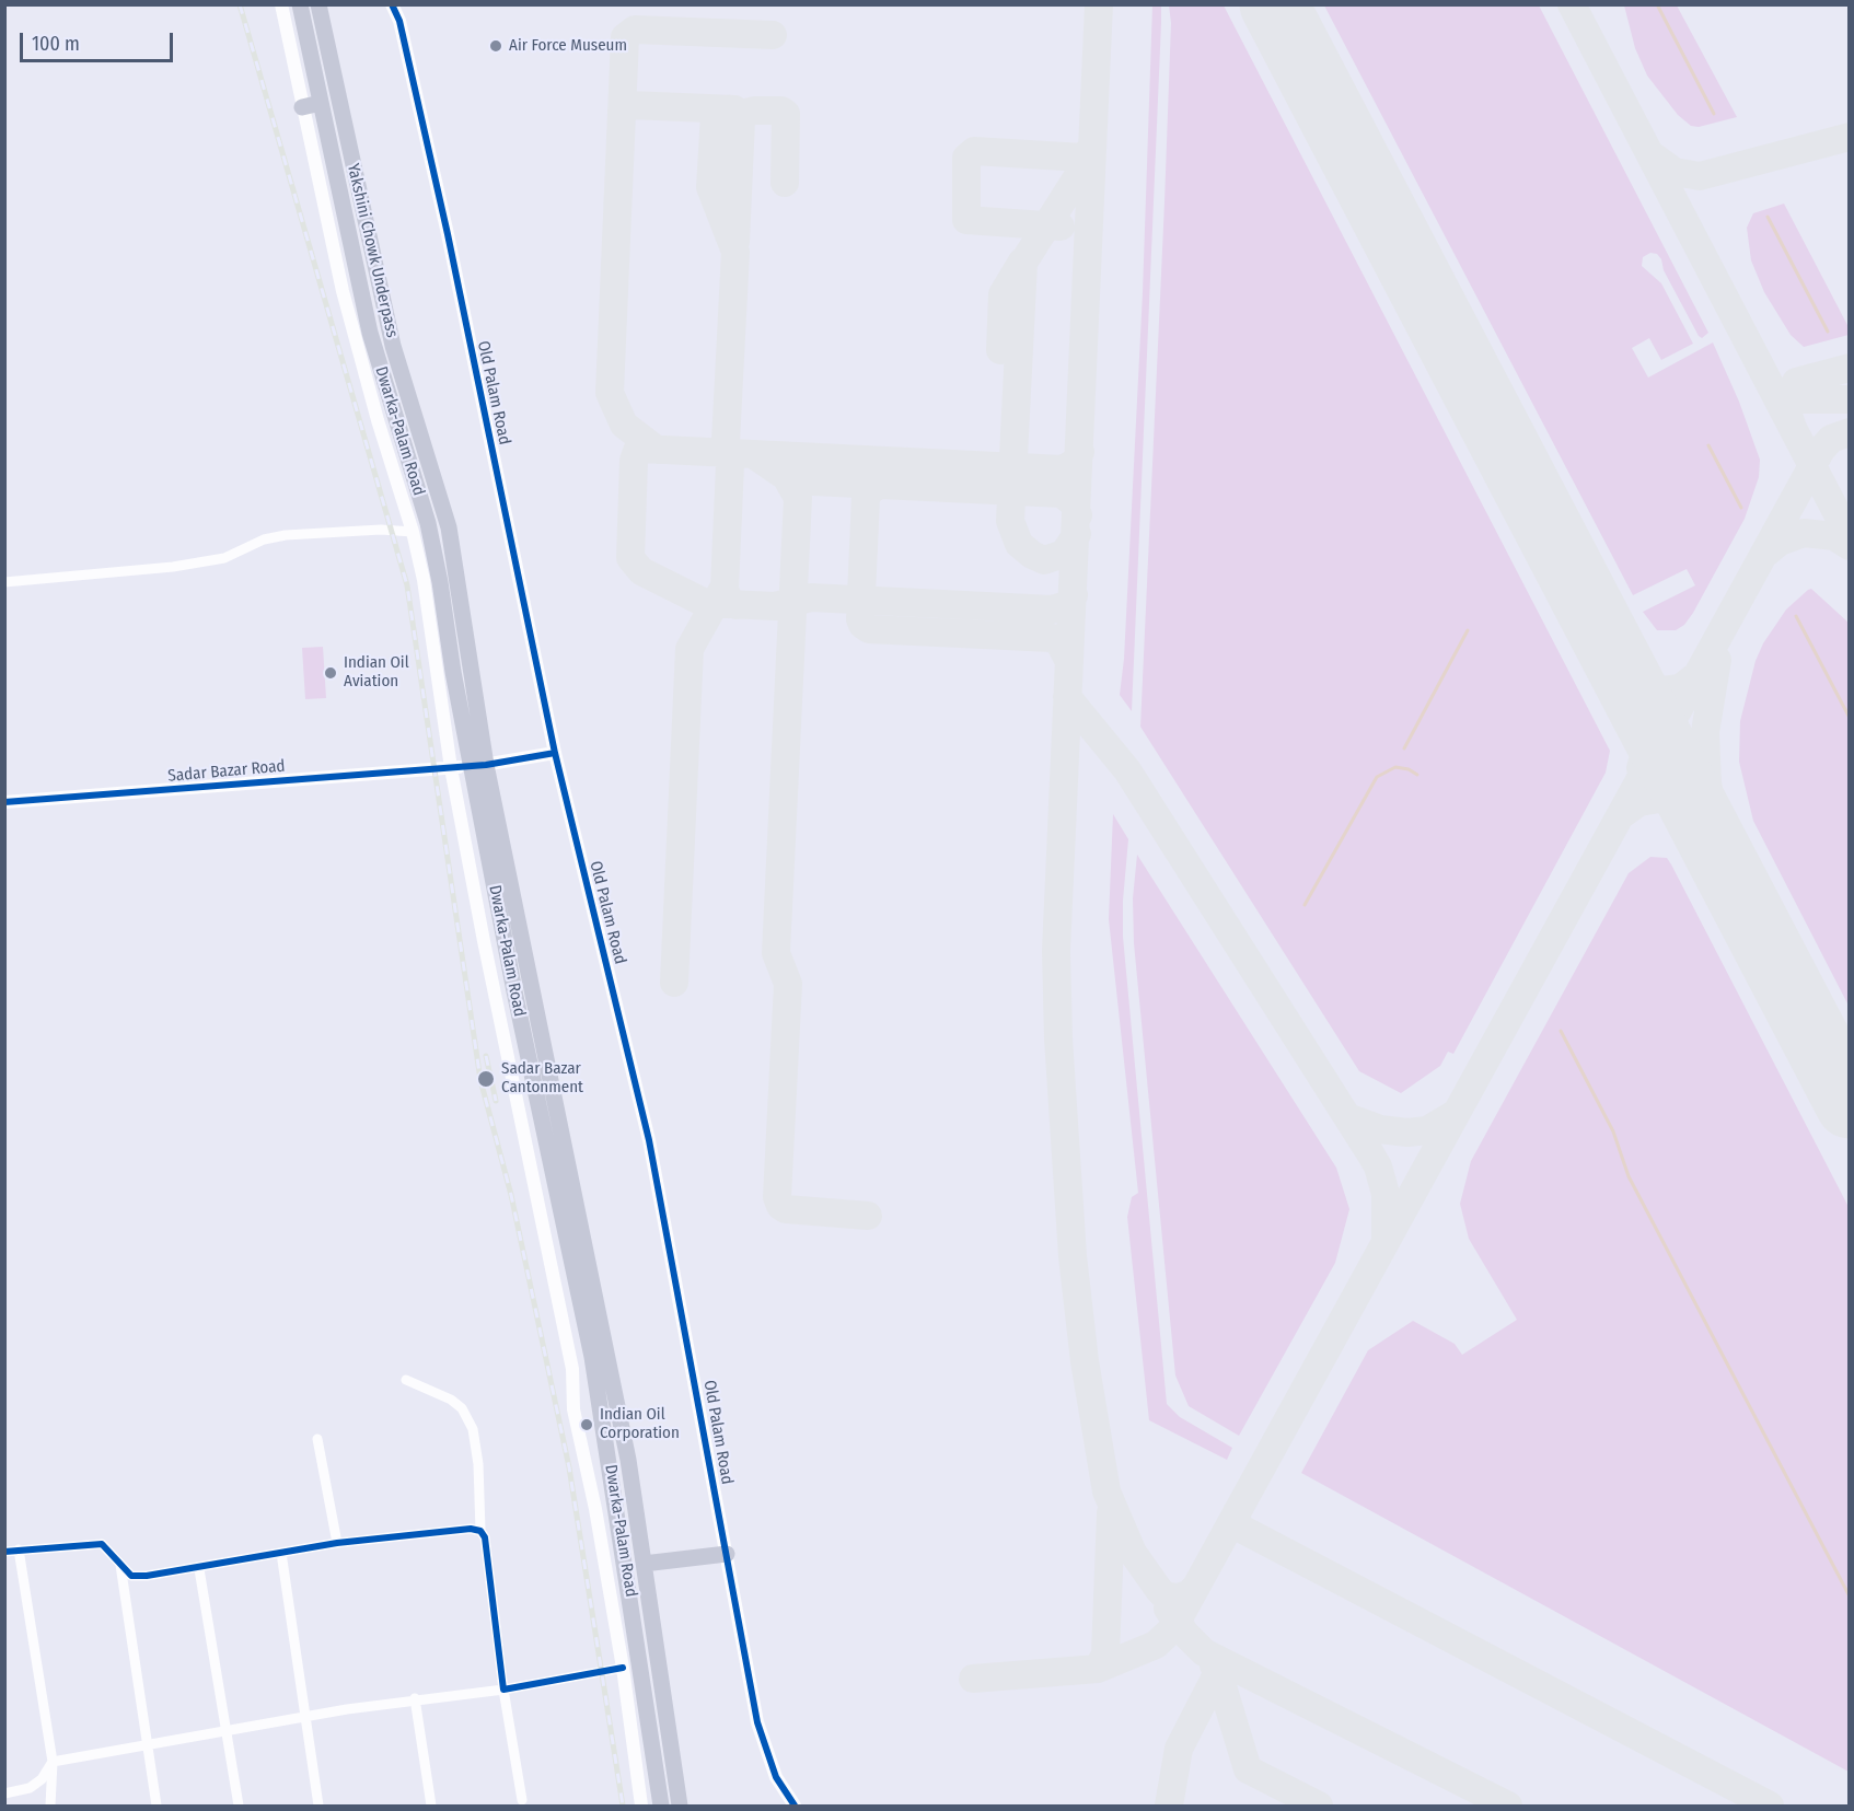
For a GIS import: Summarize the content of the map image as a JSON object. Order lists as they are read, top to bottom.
{
  "streets": {
    "main road": ["Yakshini Chowk Underpass", "Dwarka-Palam Road"],
    "street": ["Old Palam Road", "Sadar Bazar Road"]
  },
  "crossings": [
    ["Yakshini Chowk Underpass", "Dwarka-Palam Road"],
    ["Yakshini Chowk Underpass", "Sadar Bazar Road"],
    ["Old Palam Road", "Sadar Bazar Road"],
    ["Dwarka-Palam Road", "Sadar Bazar Road"]
  ],
  "places": [
    "Air Force Museum",
    "Indian Oil Aviation",
    "Sadar Bazar Cantonment",
    "Indian Oil Corporation"
  ],
  "scale_bar": "100 m"
}
